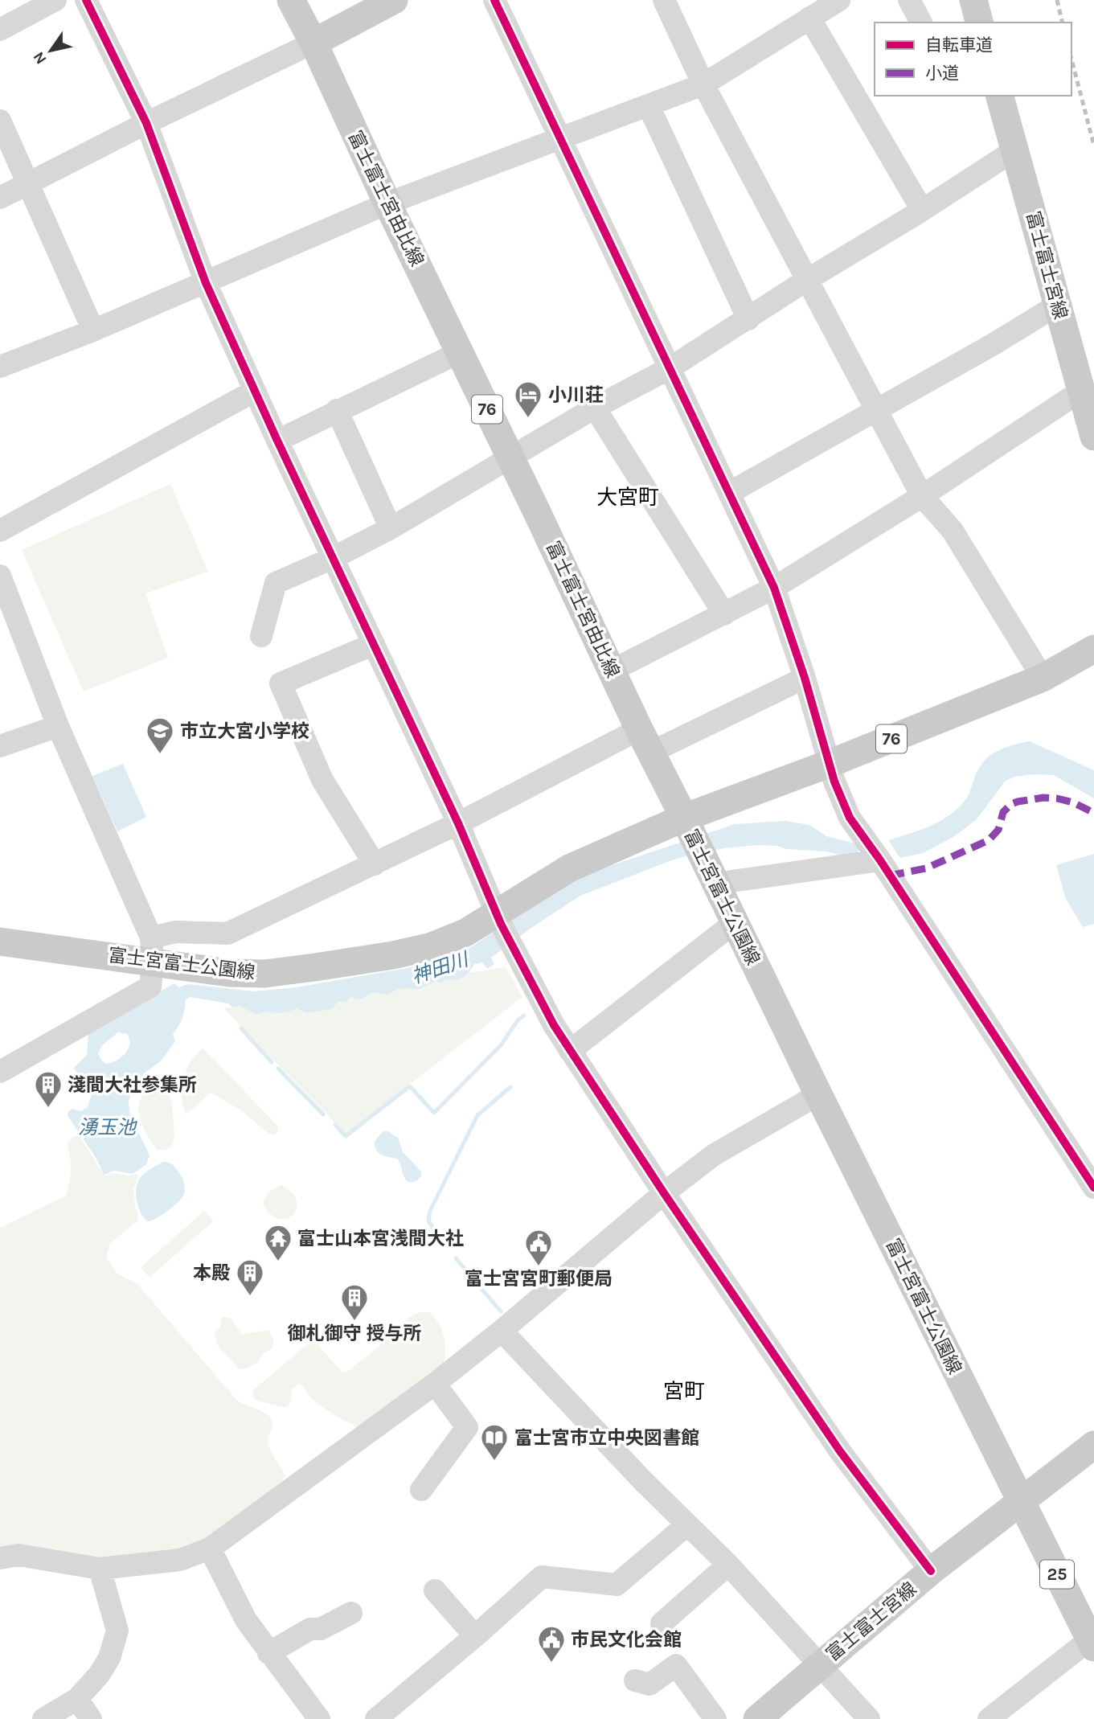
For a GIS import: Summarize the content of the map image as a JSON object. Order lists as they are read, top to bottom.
{
  "streets": {
    "main road": [
      "富士富士宮由比線",
      "富士富士宮線",
      "76",
      "富士宮富士公園線",
      "25"
    ]
  },
  "crossings": [
    ["富士富士宮由比線", "76"],
    ["富士富士宮由比線", "富士宮富士公園線"],
    ["富士富士宮線", "富士宮富士公園線"],
    ["富士富士宮線", "25"],
    ["76", "富士宮富士公園線"],
    ["富士宮富士公園線", "25"]
  ],
  "districts": ["大宮町", "宮町"],
  "water": ["神田川", "湧玉池"],
  "places": {
    "hotel": ["小川荘"],
    "school or university": ["市立大宮小学校"],
    "building": ["淺間大社参集所", "本殿", "御札御守 授与所"],
    "temple": ["富士山本宮浅間大社"],
    "public building": ["富士宮宮町郵便局", "市民文化会館"],
    "library": ["富士宮市立中央図書館"]
  },
  "legend": ["自転車道", "小道"],
  "north": "bottom left"
}
